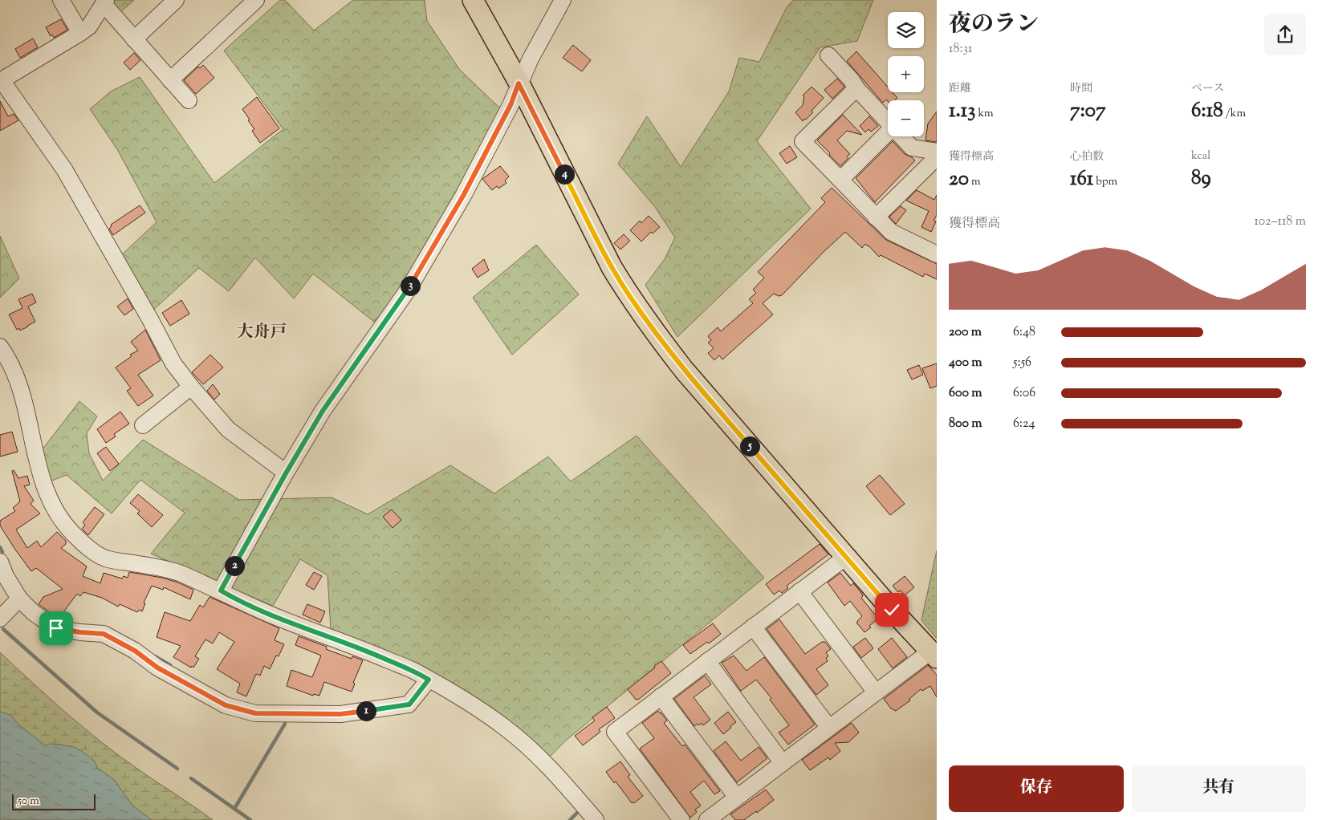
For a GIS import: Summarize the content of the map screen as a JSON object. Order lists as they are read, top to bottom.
{
  "districts": ["大舟戸"],
  "scale_bar": "50 m",
  "page": {
    "heading": ["夜のラン", "18:31"],
    "map_buttons": ["+", "−"],
    "stats": [
      ["距離", "1.13 km"],
      ["時間", "7:07"],
      ["ペース", "6:18 /km"],
      ["獲得標高", "20 m"],
      ["心拍数", "161 bpm"],
      ["kcal", "89"]
    ],
    "pins": [
      "4",
      "3",
      "5",
      "2",
      "1"
    ],
    "chart": ["獲得標高", "102–118 m"],
    "list": [
      {
        "name": "200 m",
        "note": "6:48"
      },
      {
        "name": "400 m",
        "note": "5:56"
      },
      {
        "name": "600 m",
        "note": "6:06"
      },
      {
        "name": "800 m",
        "note": "6:24"
      }
    ],
    "buttons": ["保存", "共有"],
    "scale": "50 m"
  }
}
